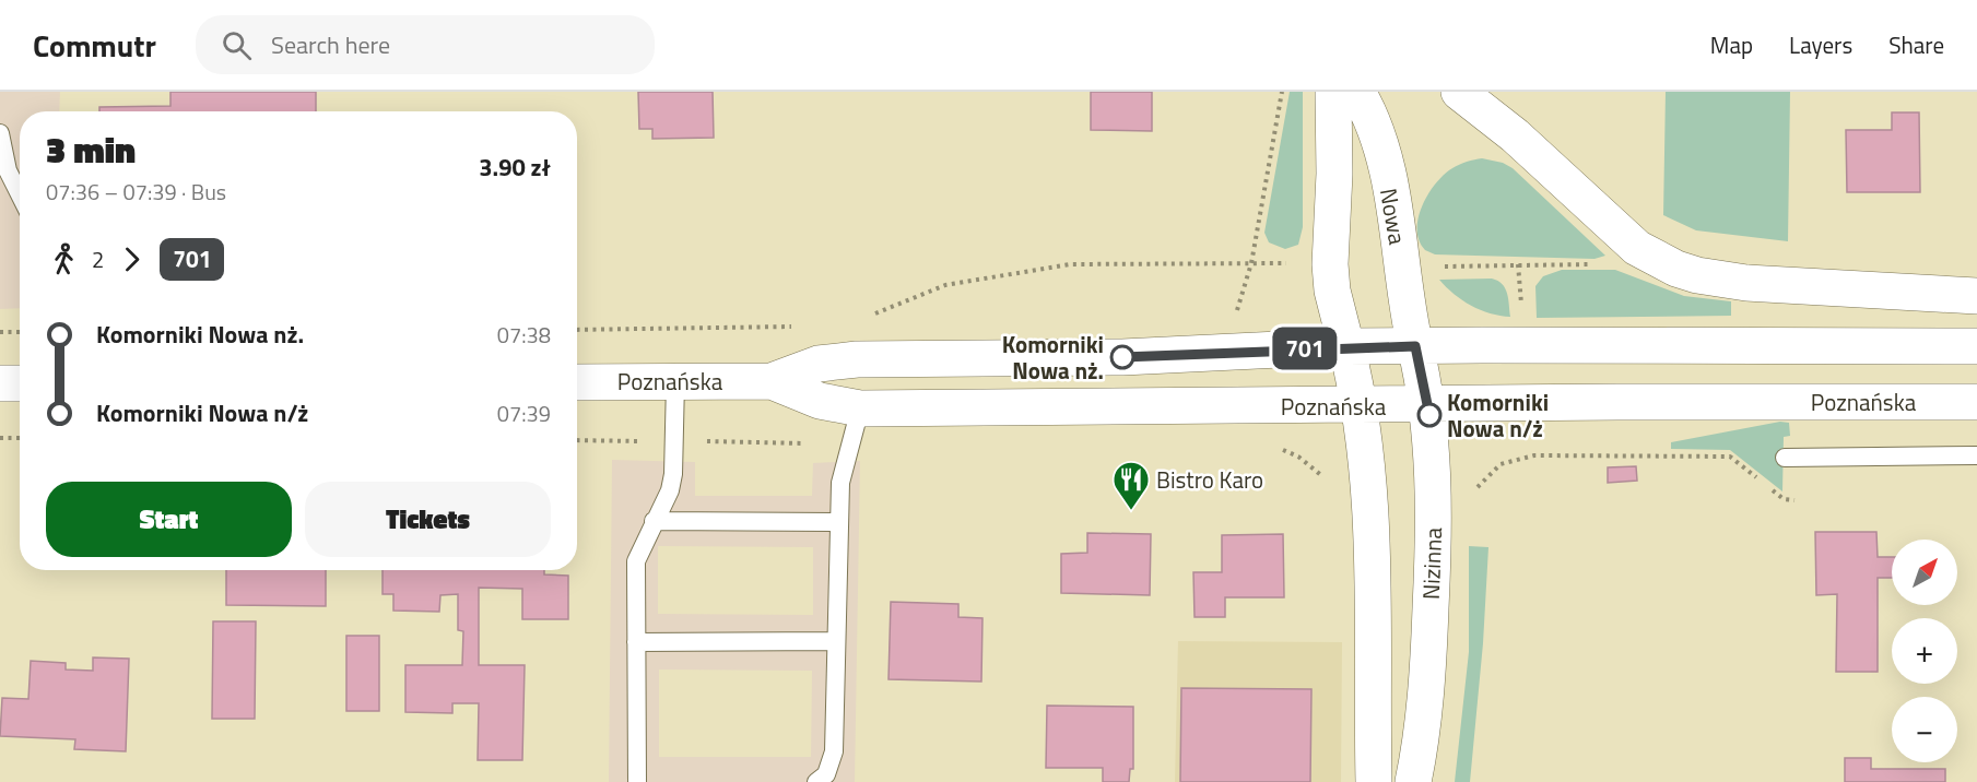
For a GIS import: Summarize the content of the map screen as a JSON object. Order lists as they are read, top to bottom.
{
  "streets": {
    "main road": ["Nowa", "Poznańska", "Nizinna"]
  },
  "crossings": [
    ["Nowa", "Poznańska"],
    ["Nowa", "Nizinna"],
    ["Poznańska", "Nizinna"]
  ],
  "places": {
    "other": ["Komorniki Nowa nż.", "Komorniki Nowa n/ż"],
    "restaurant": ["Bistro Karo"]
  },
  "lines": ["bus line 701"],
  "north": "top right",
  "page": {
    "header": "Commutr",
    "search": "Search here",
    "nav": ["Map", "Layers", "Share"],
    "on_map": "701",
    "heading": ["3 min", "07:36 – 07:39 · Bus", "3.90 zł"],
    "legs": ["2", "701"],
    "list": [
      {
        "name": "Komorniki Nowa nż.",
        "value": "07:38"
      },
      {
        "name": "Komorniki Nowa n/ż",
        "value": "07:39"
      }
    ],
    "buttons": ["Start", "Tickets"],
    "map_buttons": ["+", "−"]
  }
}
